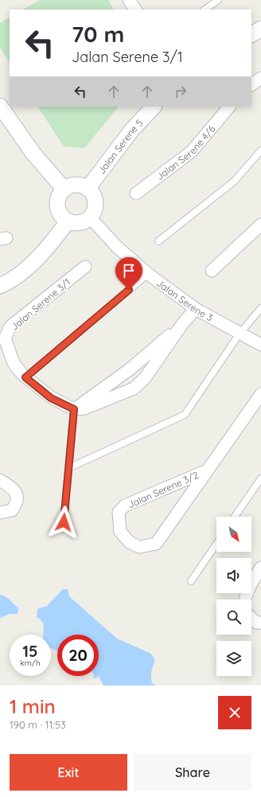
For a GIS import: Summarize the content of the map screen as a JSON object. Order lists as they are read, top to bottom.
{
  "streets": {
    "street": [
      "Jalan Serene 5",
      "Jalan Serene 4/6",
      "Jalan Serene 3",
      "Jalan Serene 3/1",
      "Jalan Serene 3/2"
    ]
  },
  "crossings": [
    ["Jalan Serene 5", "Jalan Serene 3"]
  ],
  "north": "bottom right",
  "page": {
    "turn": ["70 m", "Jalan Serene 3/1"],
    "speed": "15 km/h",
    "limit": "20",
    "heading": ["1 min", "190 m · 11:53"],
    "buttons": ["Exit", "Share"]
  }
}
